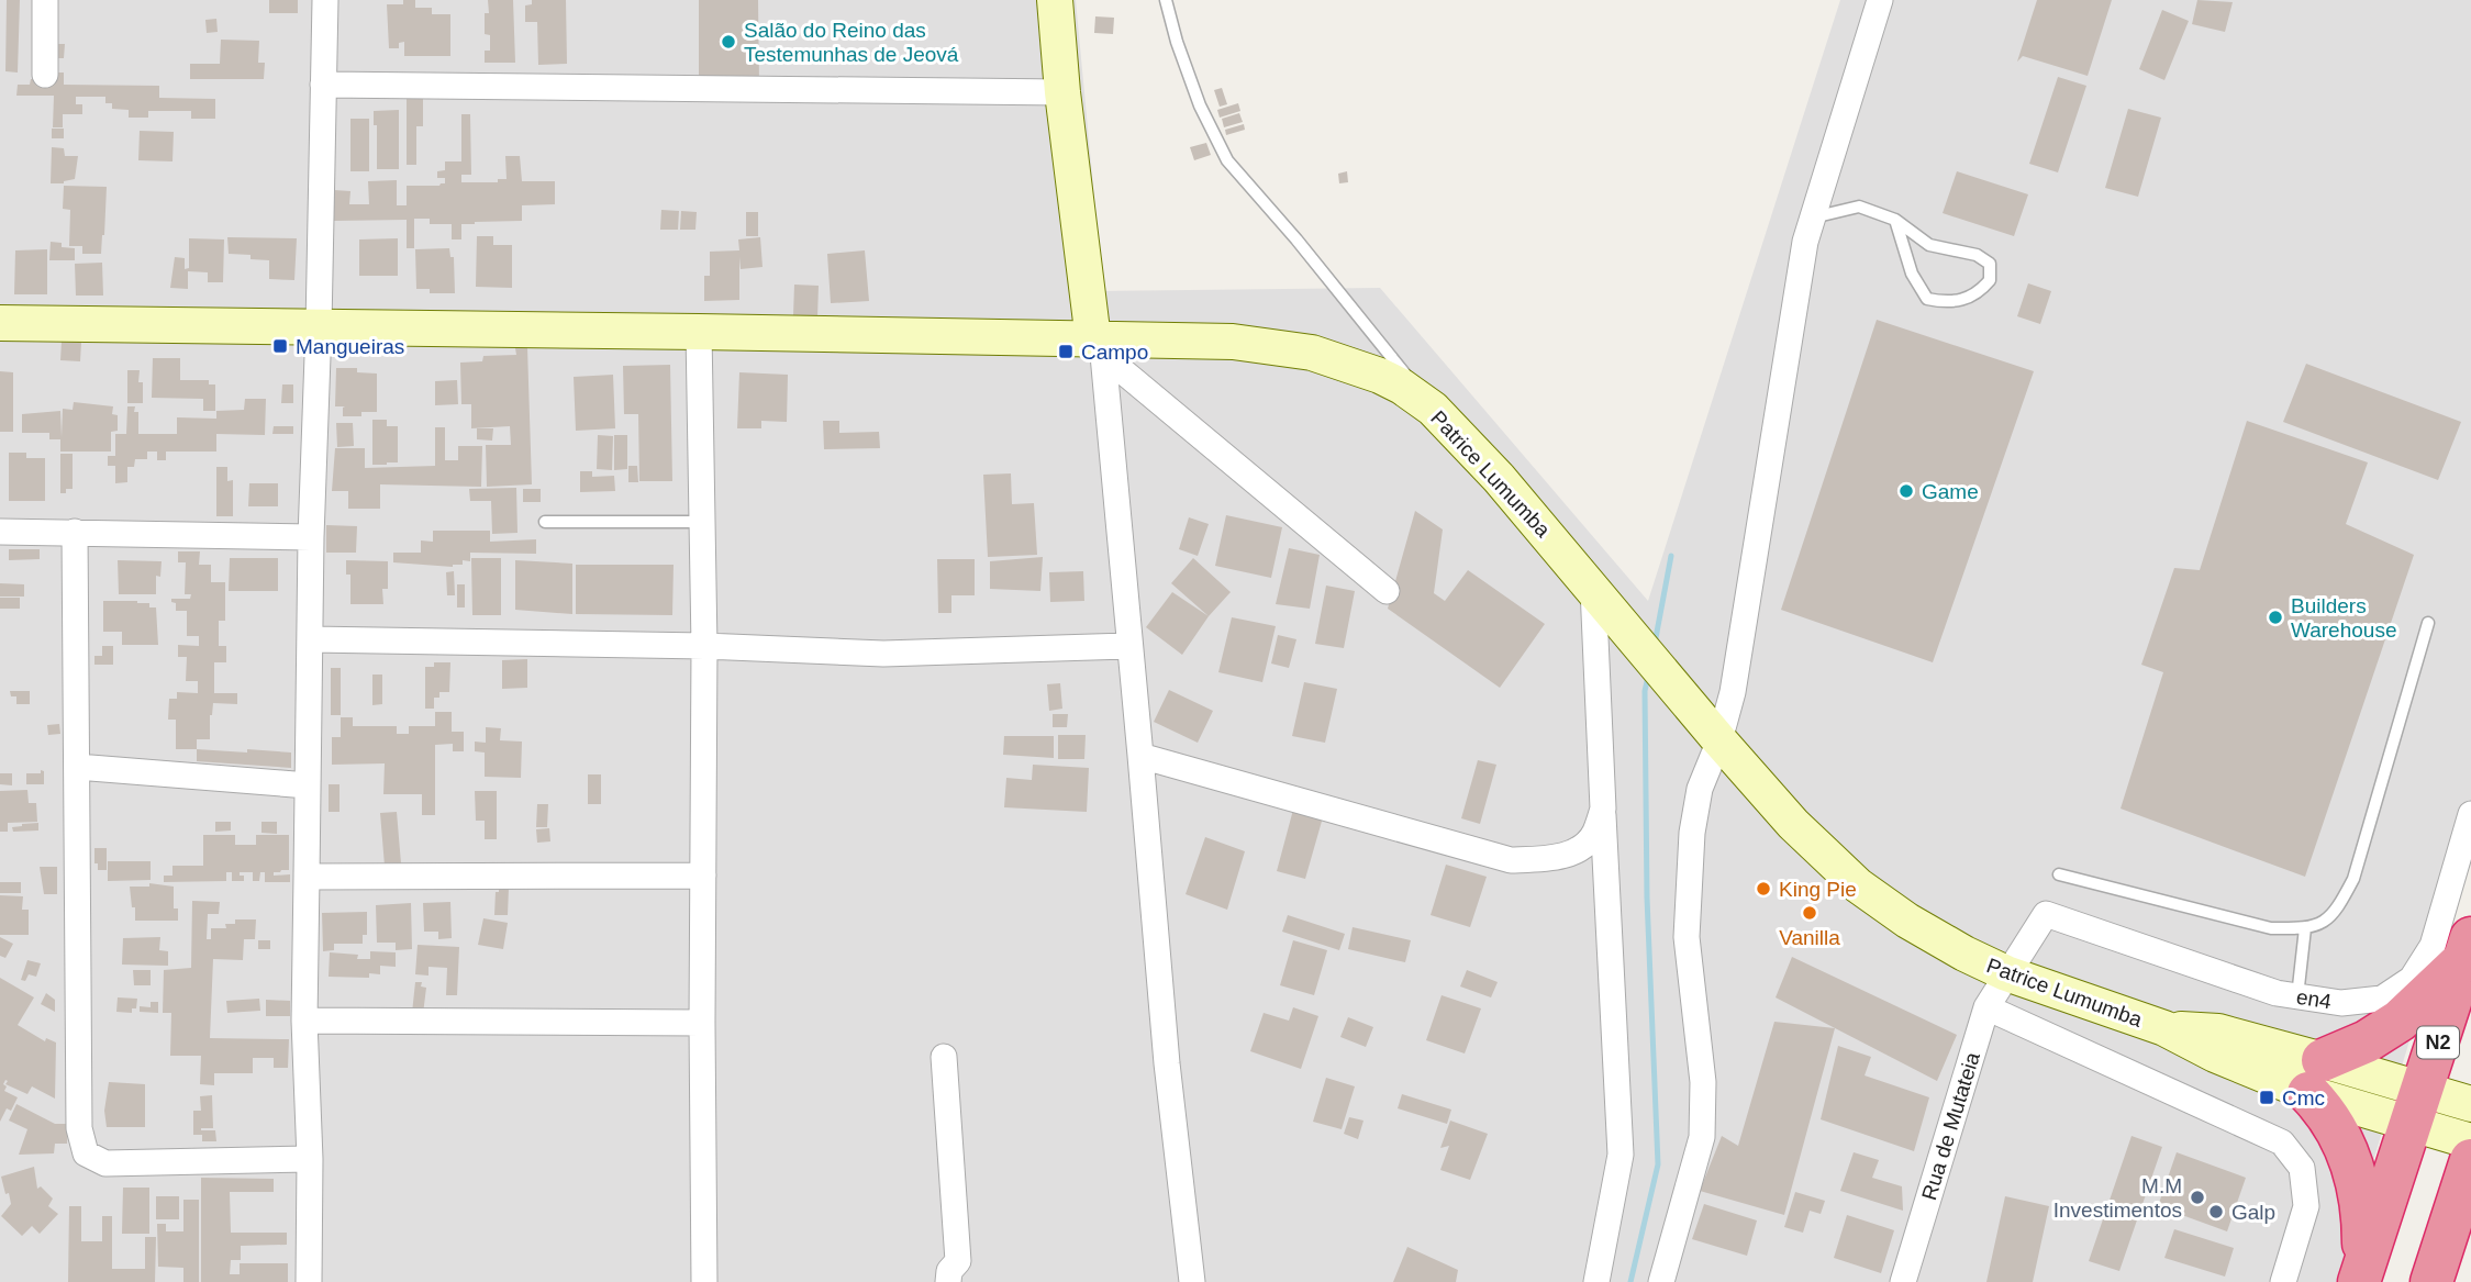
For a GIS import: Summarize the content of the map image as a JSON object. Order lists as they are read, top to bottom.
{
  "streets": {
    "highway": ["N2"],
    "street": ["Patrice Lumumba", "en4", "Rua de Mutateia"]
  },
  "crossings": [
    ["Patrice Lumumba", "N2"],
    ["Patrice Lumumba", "Rua de Mutateia"],
    ["en4", "Rua de Mutateia"]
  ],
  "places": {
    "other": [
      "Salão do Reino das Testemunhas de Jeová",
      "Game",
      "Builders Warehouse",
      "King Pie",
      "Vanilla",
      "M.M Investimentos",
      "Galp"
    ],
    "transit": ["Mangueiras", "Campo", "Cmc"]
  }
}
